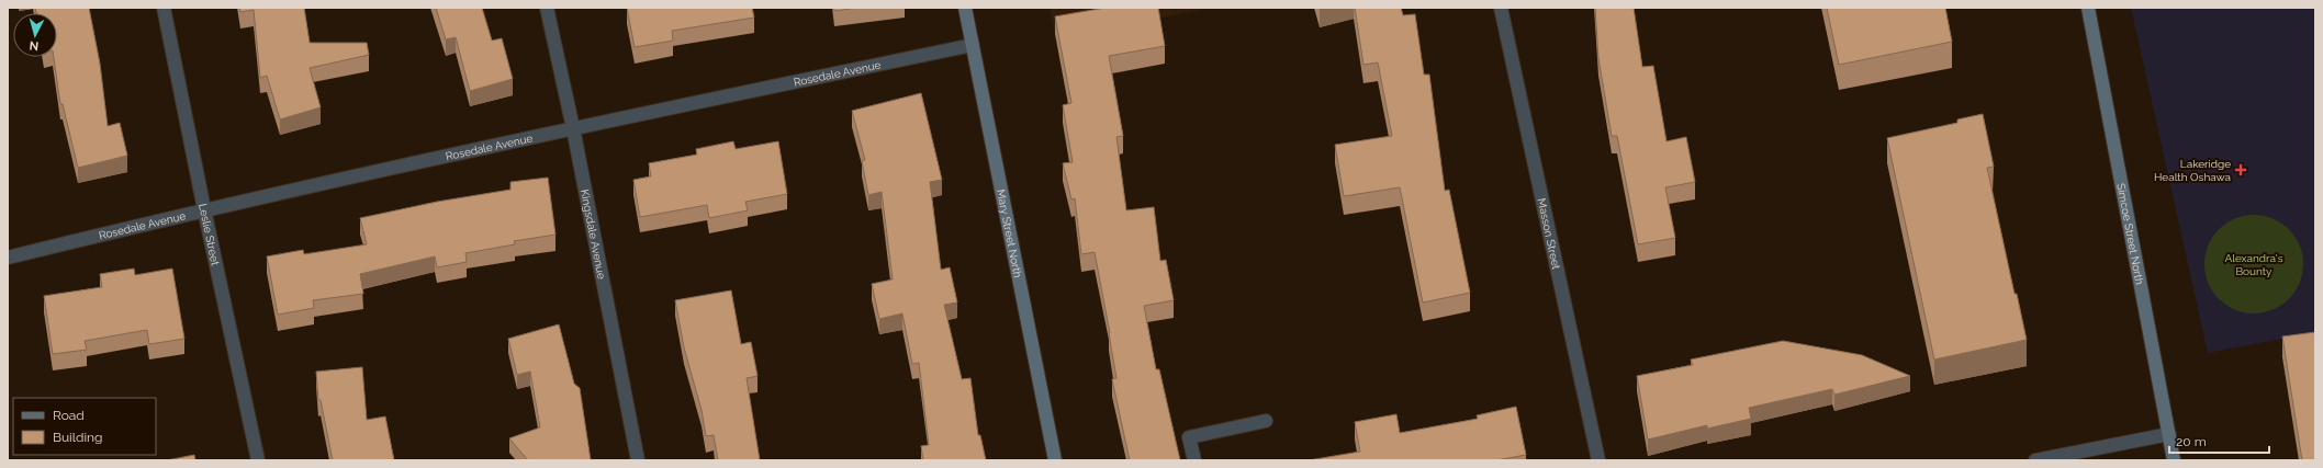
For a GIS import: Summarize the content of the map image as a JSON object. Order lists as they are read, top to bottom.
{
  "streets": {
    "street": [
      "Rosedale Avenue",
      "Kingsdale Avenue",
      "Mary Street North",
      "Leslie Street",
      "Masson Street",
      "Simcoe Street North"
    ]
  },
  "crossings": [
    ["Rosedale Avenue", "Kingsdale Avenue"],
    ["Rosedale Avenue", "Mary Street North"],
    ["Rosedale Avenue", "Leslie Street"]
  ],
  "parks": ["Alexandra's Bounty"],
  "places": {
    "health": ["Lakeridge Health Oshawa"]
  },
  "legend": ["Road", "Building"],
  "scale_bar": "20 m",
  "north": "bottom"
}
